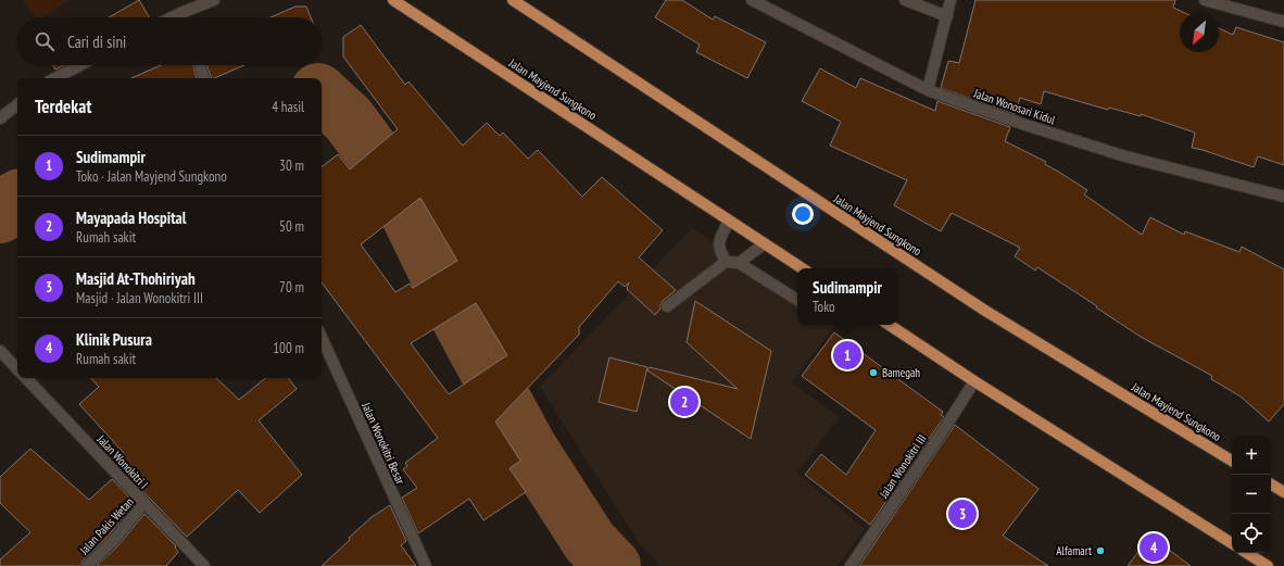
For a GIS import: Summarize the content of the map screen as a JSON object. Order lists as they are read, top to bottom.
{
  "streets": {
    "main road": ["Jalan Mayjend Sungkono"],
    "street": [
      "Jalan Wonosari Kidul",
      "Jalan Wonokitri Besar",
      "Jalan Wonokitri I",
      "Jalan Wonokitri III",
      "Jalan Pakis Wetan"
    ]
  },
  "crossings": [
    ["Jalan Wonokitri I", "Jalan Pakis Wetan"]
  ],
  "places": ["Bamegah", "Alfamart"],
  "north": "bottom left",
  "page": {
    "search": "Cari di sini",
    "heading": ["Terdekat", "4 hasil"],
    "list": [
      {
        "mark": "1",
        "name": "Sudimampir",
        "note": "Toko · Jalan Mayjend Sungkono",
        "value": "30 m"
      },
      {
        "mark": "2",
        "name": "Mayapada Hospital",
        "note": "Rumah sakit",
        "value": "50 m"
      },
      {
        "mark": "3",
        "name": "Masjid At-Thohiriyah",
        "note": "Masjid · Jalan Wonokitri III",
        "value": "70 m"
      },
      {
        "mark": "4",
        "name": "Klinik Pusura",
        "note": "Rumah sakit",
        "value": "100 m"
      }
    ],
    "popup": ["Sudimampir", "Toko"],
    "pins": [
      "1",
      "2",
      "3",
      "4"
    ],
    "map_buttons": ["+", "−"]
  }
}
